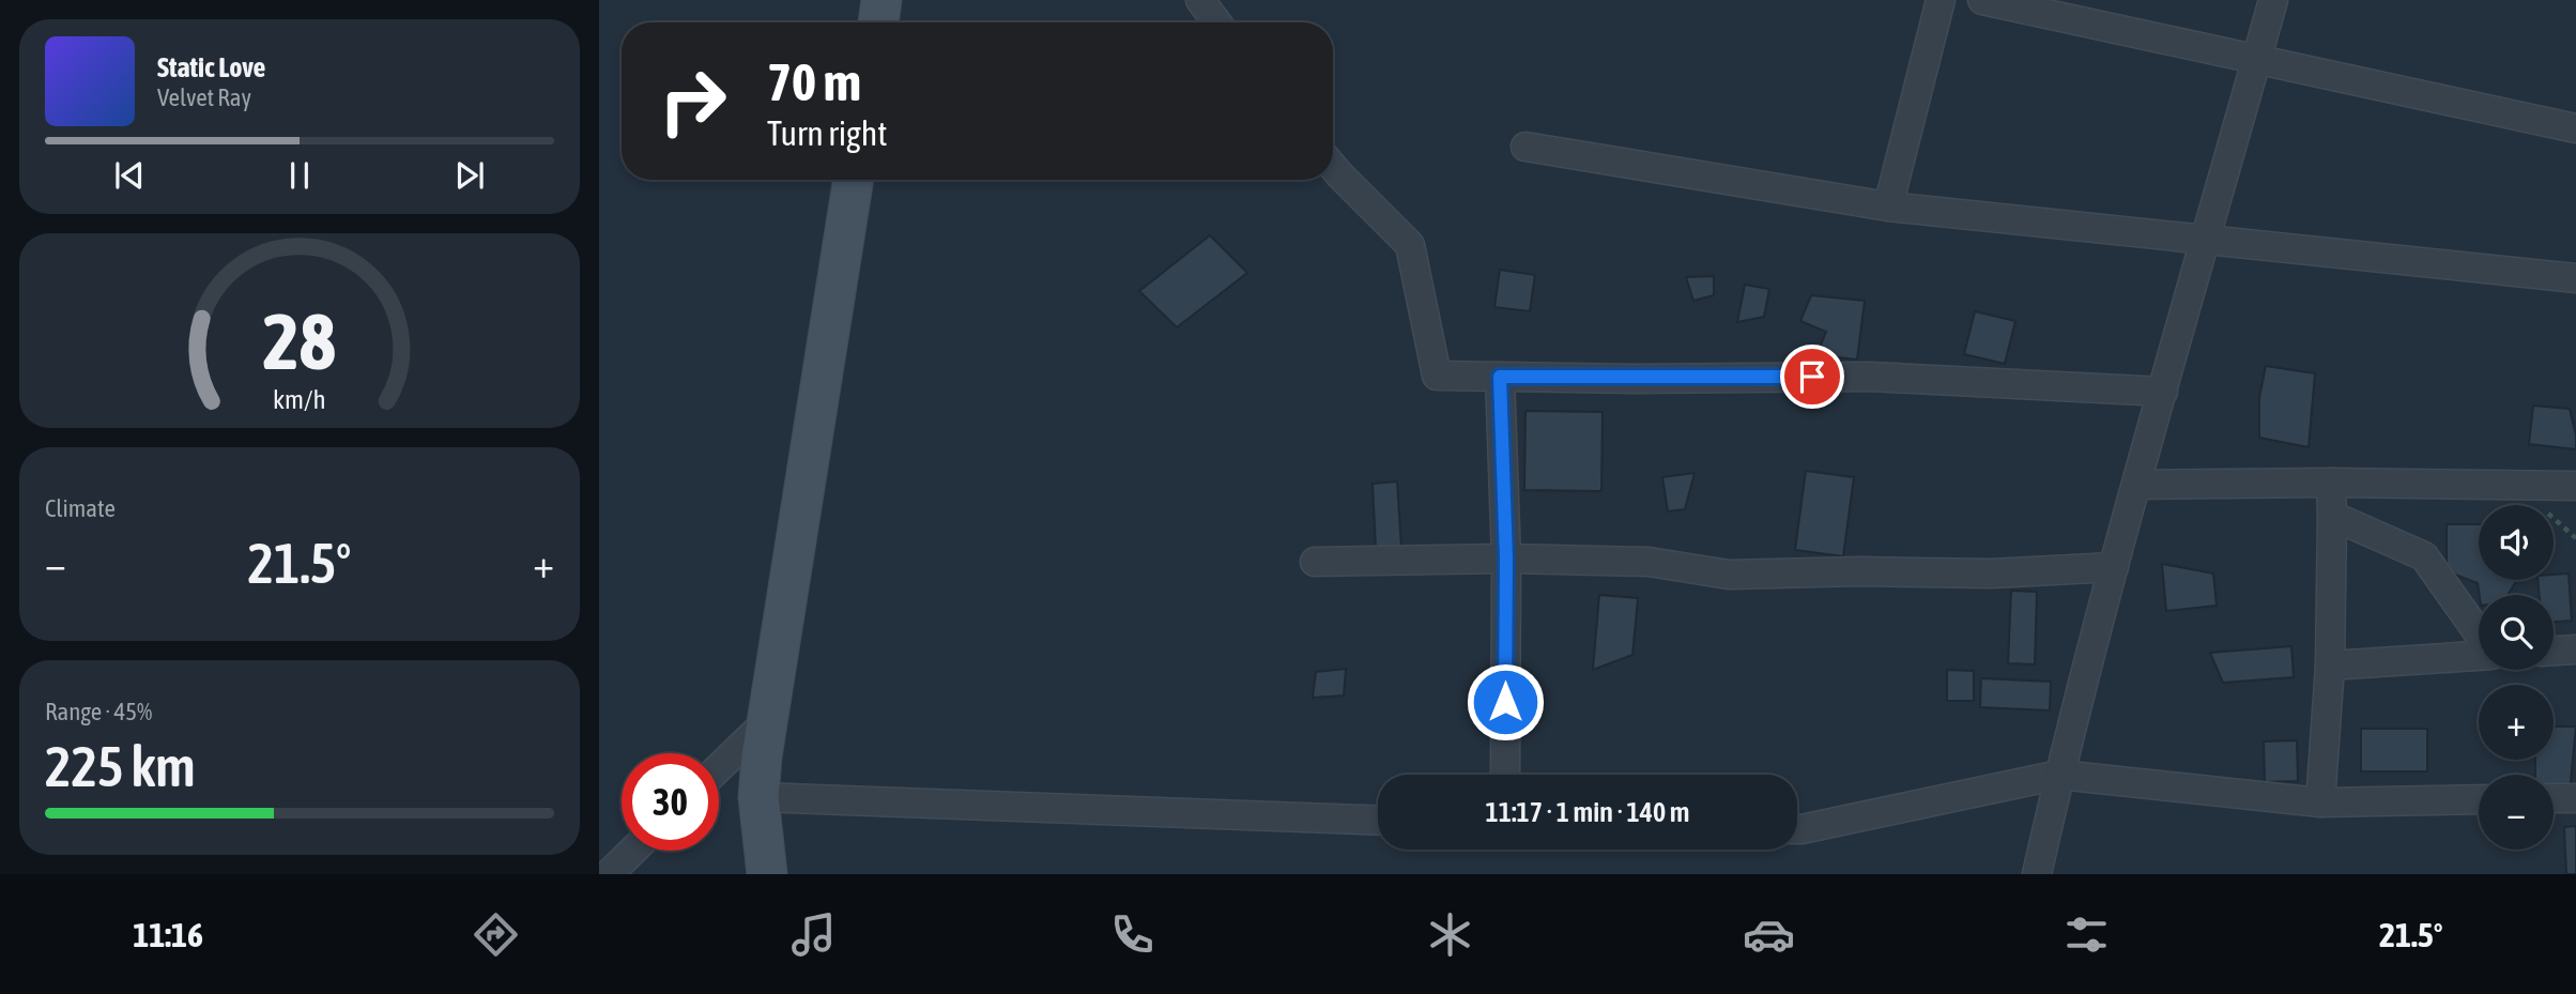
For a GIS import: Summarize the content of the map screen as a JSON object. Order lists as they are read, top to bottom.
{
  "page": {
    "turn": ["70 m", "Turn right"],
    "song": ["Static Love", "Velvet Ray"],
    "tile": [
      "Climate",
      ["Range · 45%", "225 km"]
    ],
    "map_buttons": ["+", "−"],
    "heat": ["−", "21.5°", "+"],
    "limit": "30",
    "trip": "11:17 · 1 min · 140 m",
    "tabs": ["11:16", "21.5°"],
    "gauge": ["28", "km/h"]
  }
}
